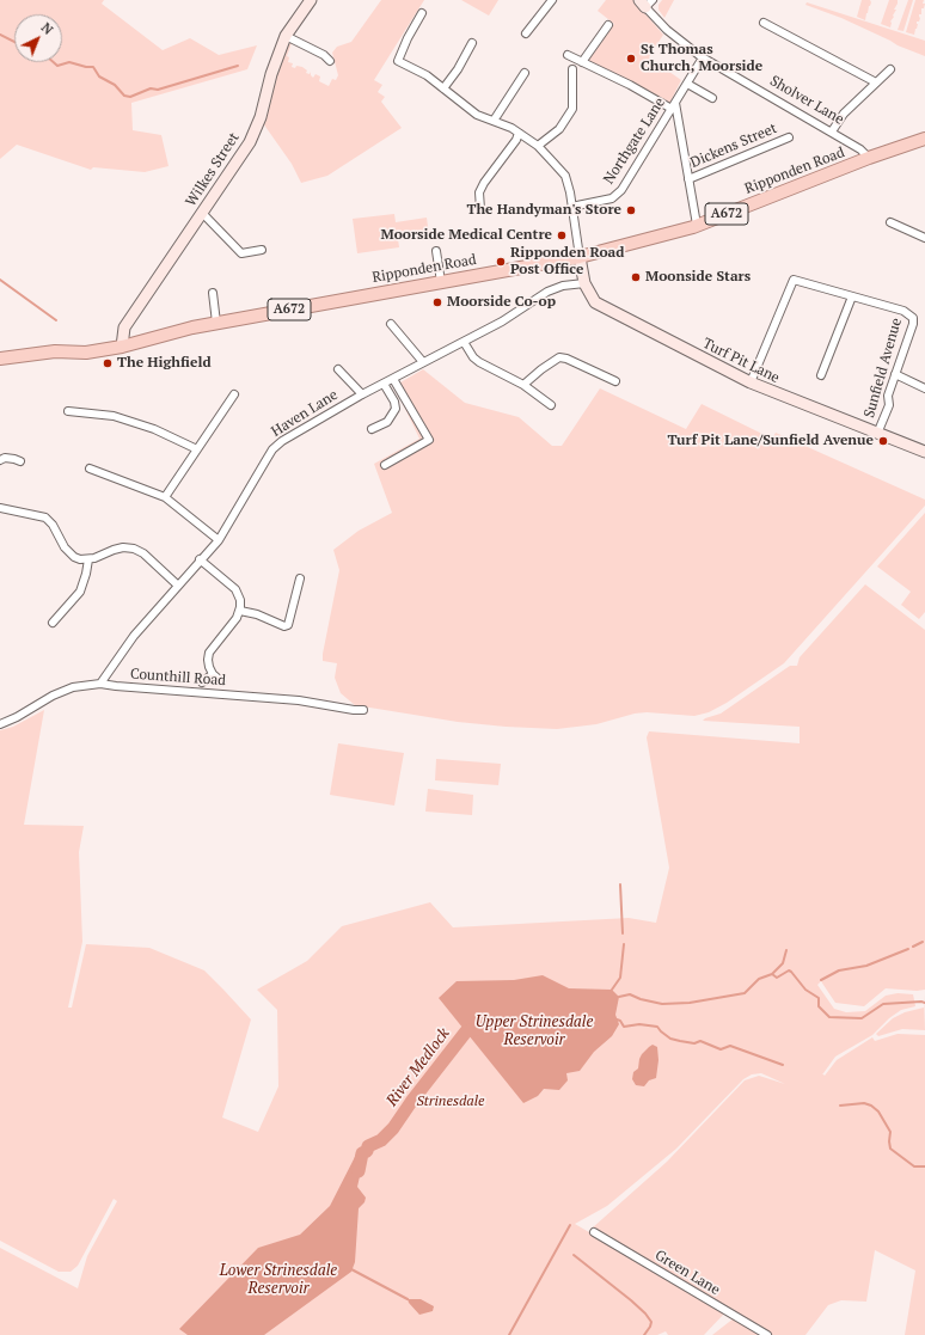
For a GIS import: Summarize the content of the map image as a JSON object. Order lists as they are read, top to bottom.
{
  "streets": {
    "main road": ["Ripponden Road", "A672"],
    "street": [
      "Sholver Lane",
      "Northgate Lane",
      "Dickens Street",
      "Wilkes Street",
      "Turf Pit Lane",
      "Sunfield Avenue",
      "Haven Lane",
      "Counthill Road",
      "Green Lane"
    ]
  },
  "crossings": [
    ["Sholver Lane", "Ripponden Road"],
    ["Wilkes Street", "Ripponden Road"],
    ["Ripponden Road", "Turf Pit Lane"],
    ["Turf Pit Lane", "Sunfield Avenue"],
    ["Turf Pit Lane", "Haven Lane"],
    ["Haven Lane", "Counthill Road"]
  ],
  "water": ["Upper Strinesdale Reservoir", "River Medlock", "Lower Strinesdale Reservoir"],
  "parks": ["Strinesdale"],
  "places": [
    "St Thomas Church, Moorside",
    "The Handyman's Store",
    "Moorside Medical Centre",
    "Ripponden Road Post Office",
    "Moonside Stars",
    "Moorside Co-op",
    "The Highfield",
    "Turf Pit Lane/Sunfield Avenue"
  ],
  "north": "top right"
}
